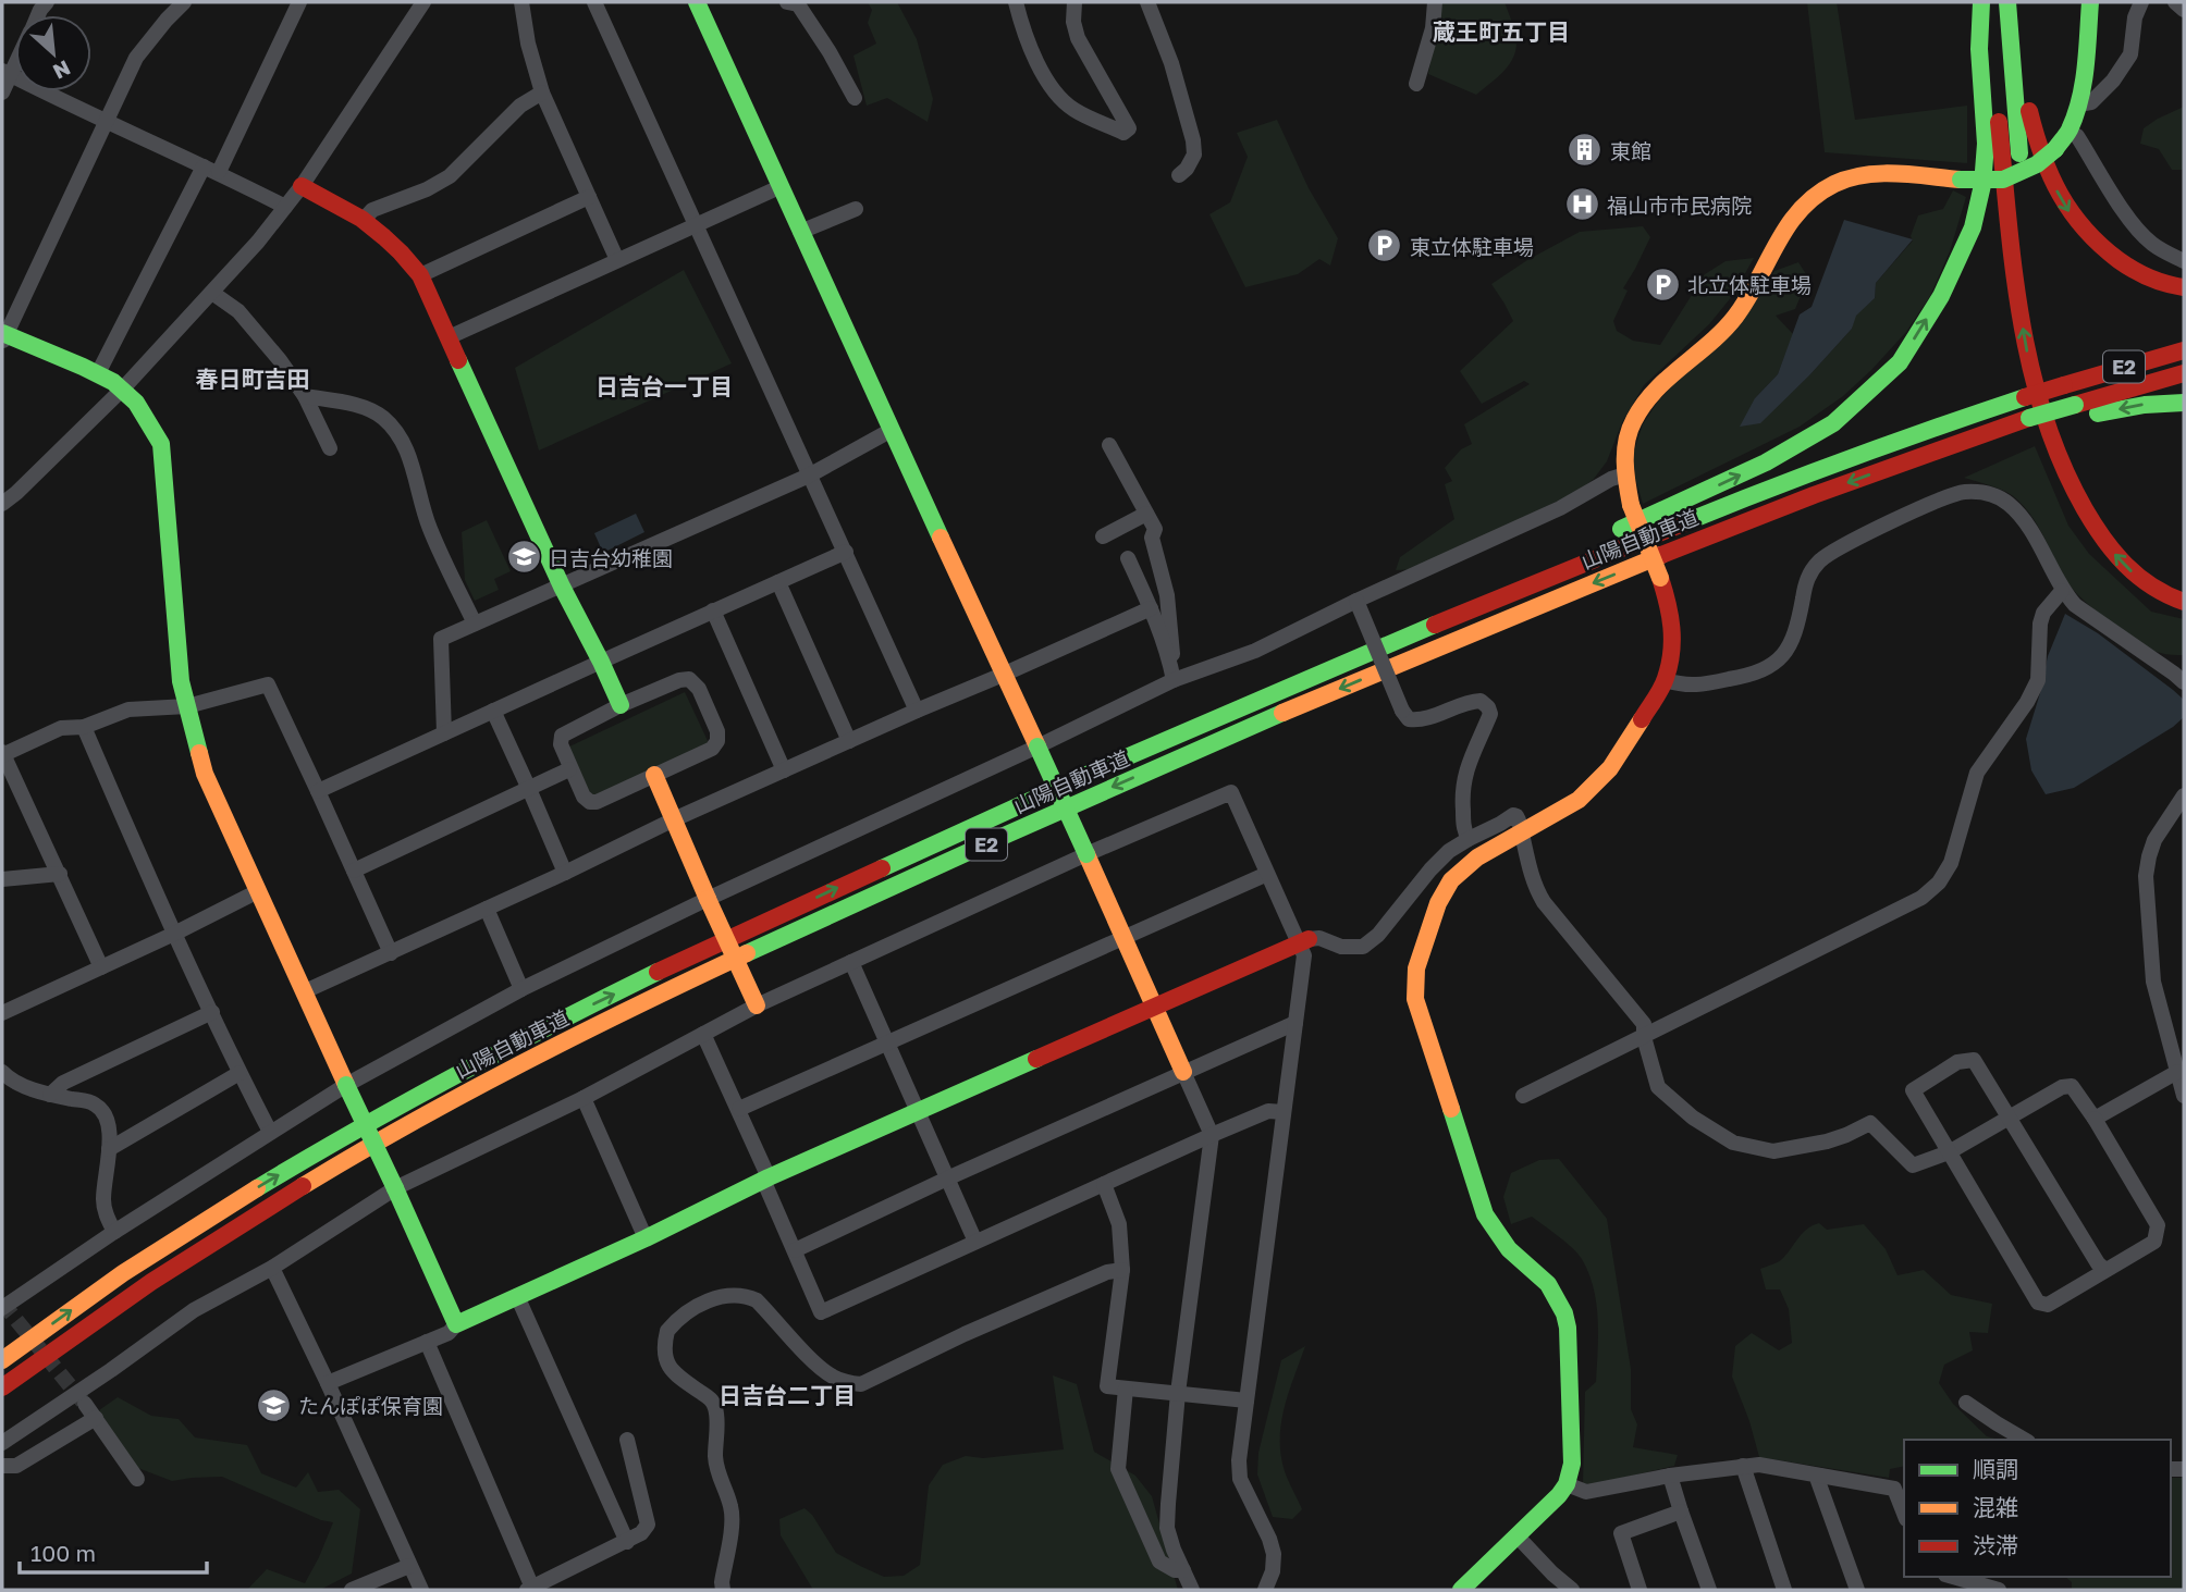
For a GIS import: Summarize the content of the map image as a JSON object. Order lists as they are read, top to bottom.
{
  "streets": {
    "main road": ["E2", "山陽自動車道"]
  },
  "crossings": [
    ["E2", "山陽自動車道"]
  ],
  "districts": [
    "蔵王町五丁目",
    "春日町吉田",
    "日吉台一丁目",
    "日吉台二丁目"
  ],
  "places": {
    "building": ["東館"],
    "hospital": ["福山市市民病院"],
    "parking": ["東立体駐車場", "北立体駐車場"],
    "school or university": ["日吉台幼稚園", "たんぽぽ保育園"]
  },
  "legend": ["順調", "混雑", "渋滞"],
  "scale_bar": "100 m",
  "north": "bottom right"
}
